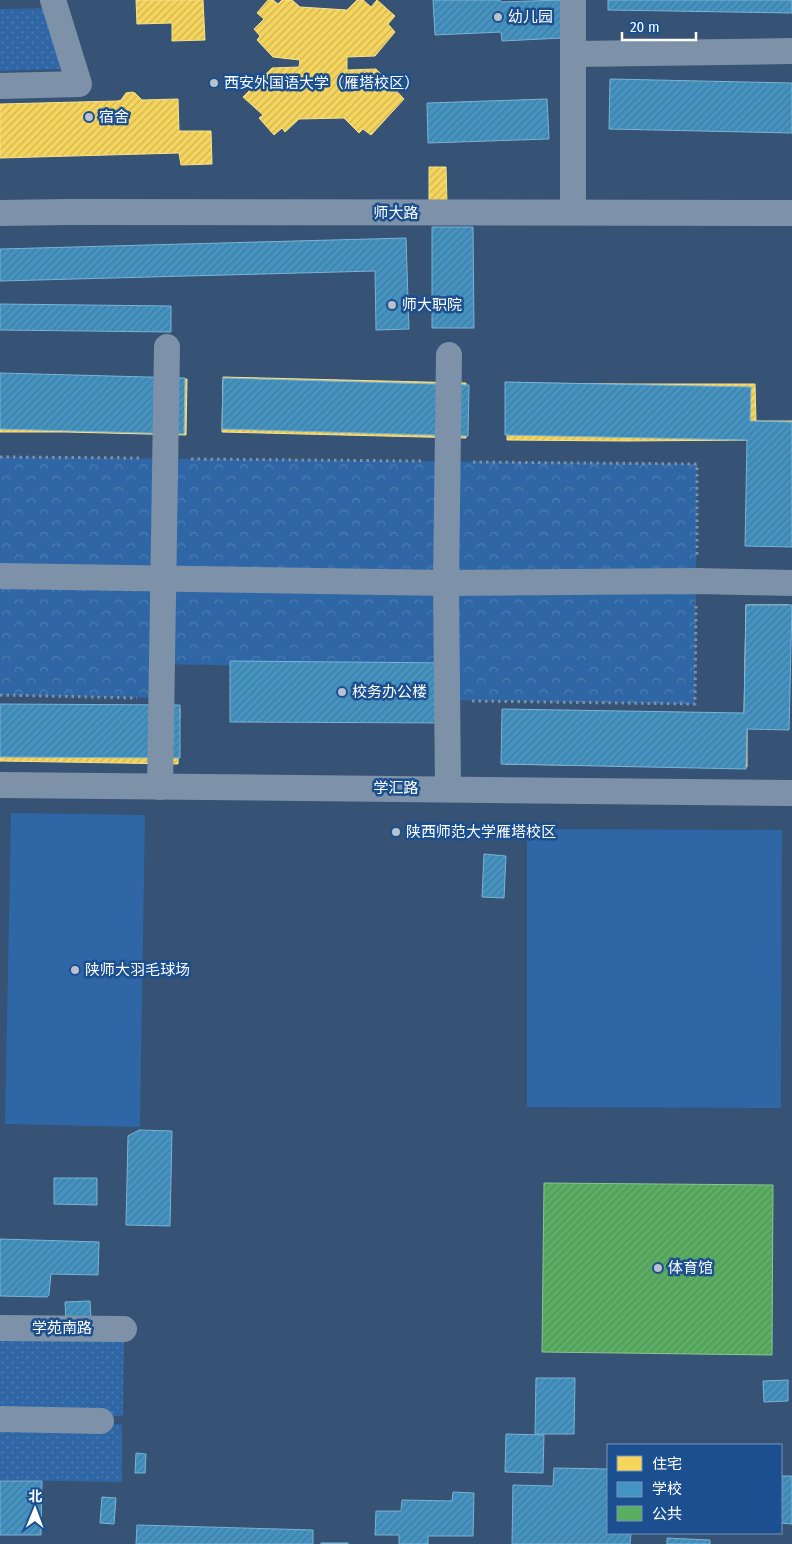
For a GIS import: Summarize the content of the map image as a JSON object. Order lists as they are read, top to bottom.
{
  "streets": {
    "street": ["师大路", "学汇路", "学苑南路"]
  },
  "places": [
    "幼儿园",
    "西安外国语大学（雁塔校区）",
    "宿舍",
    "师大职院",
    "校务办公楼",
    "陕西师范大学雁塔校区",
    "陕师大羽毛球场",
    "体育馆"
  ],
  "legend": ["住宅", "学校", "公共"],
  "scale_bar": "20 m",
  "north": "top"
}
